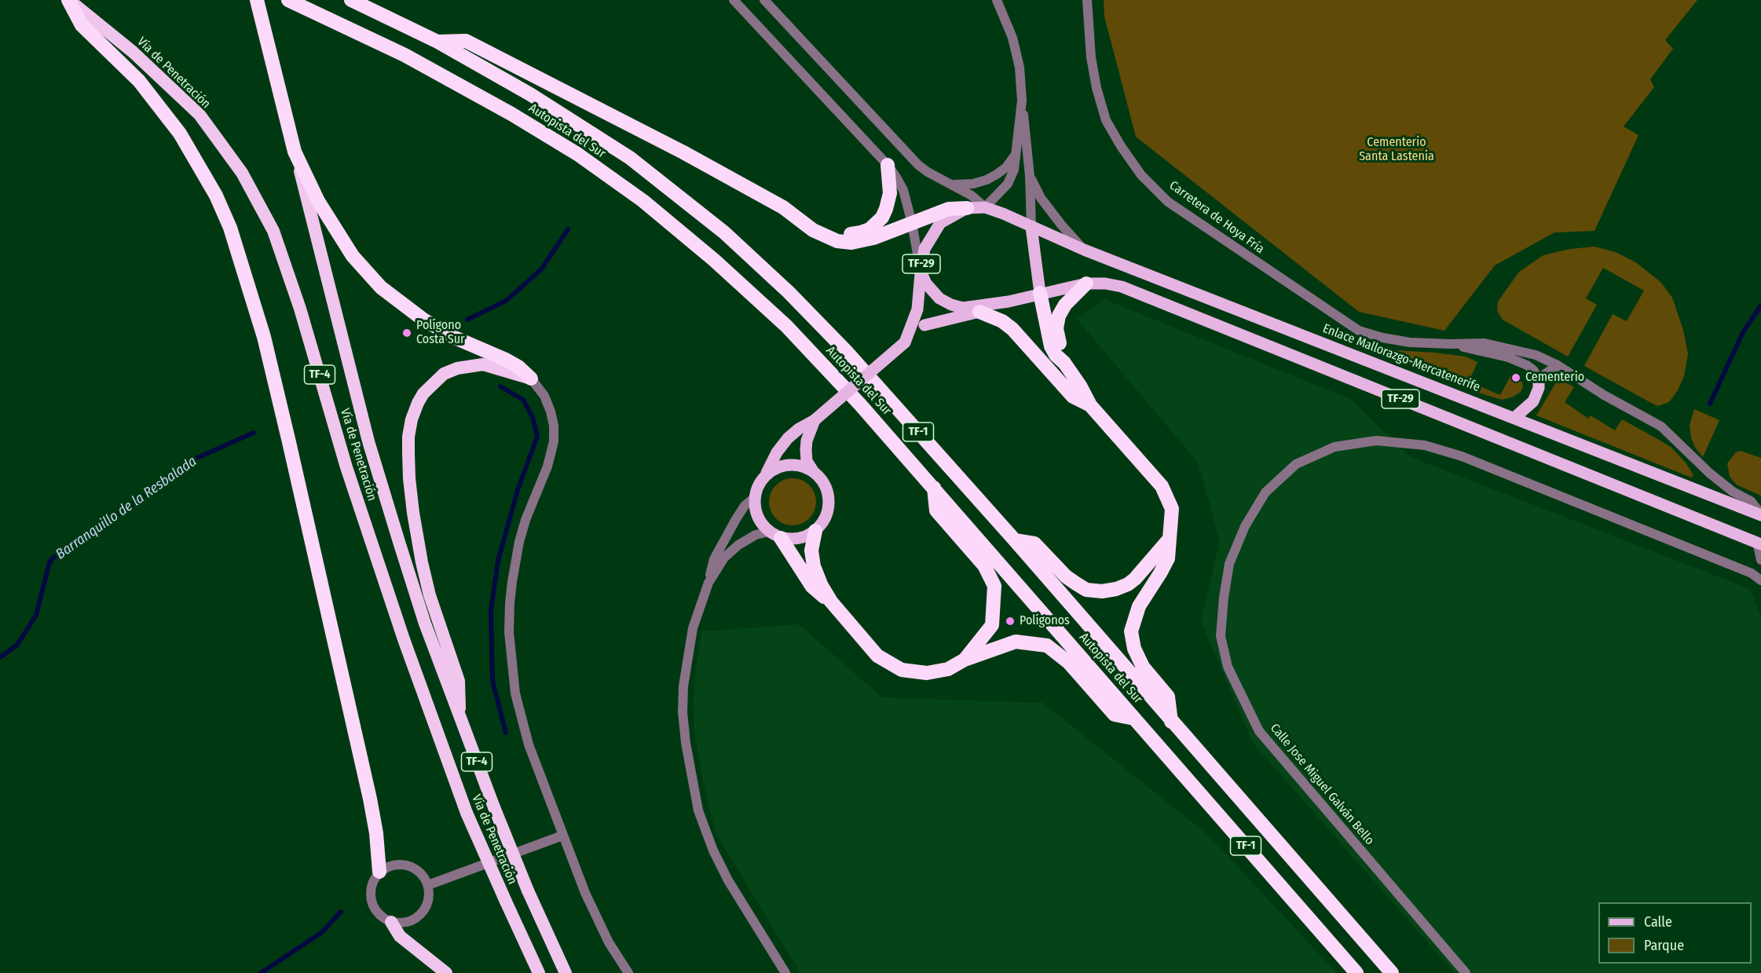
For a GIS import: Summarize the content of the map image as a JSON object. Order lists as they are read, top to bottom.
{
  "streets": {
    "highway": [
      "Vía de Penetración",
      "Autopista del Sur",
      "TF-4",
      "TF-1"
    ],
    "main road": ["TF-29", "Enlace Mallorazgo-Mercatenerife"],
    "street": ["Carretera de Hoya Fría", "Calle Jose Miguel Galván Bello"]
  },
  "crossings": [
    ["Vía de Penetración", "TF-4"],
    ["Carretera de Hoya Fría", "Enlace Mallorazgo-Mercatenerife"],
    ["TF-29", "Enlace Mallorazgo-Mercatenerife"]
  ],
  "water": ["Barranquillo de la Resbalada"],
  "parks": ["Cementerio Santa Lastenia"],
  "places": ["Polígono Costa Sur", "Cementerio", "Polígonos"],
  "legend": ["Calle", "Parque"]
}
